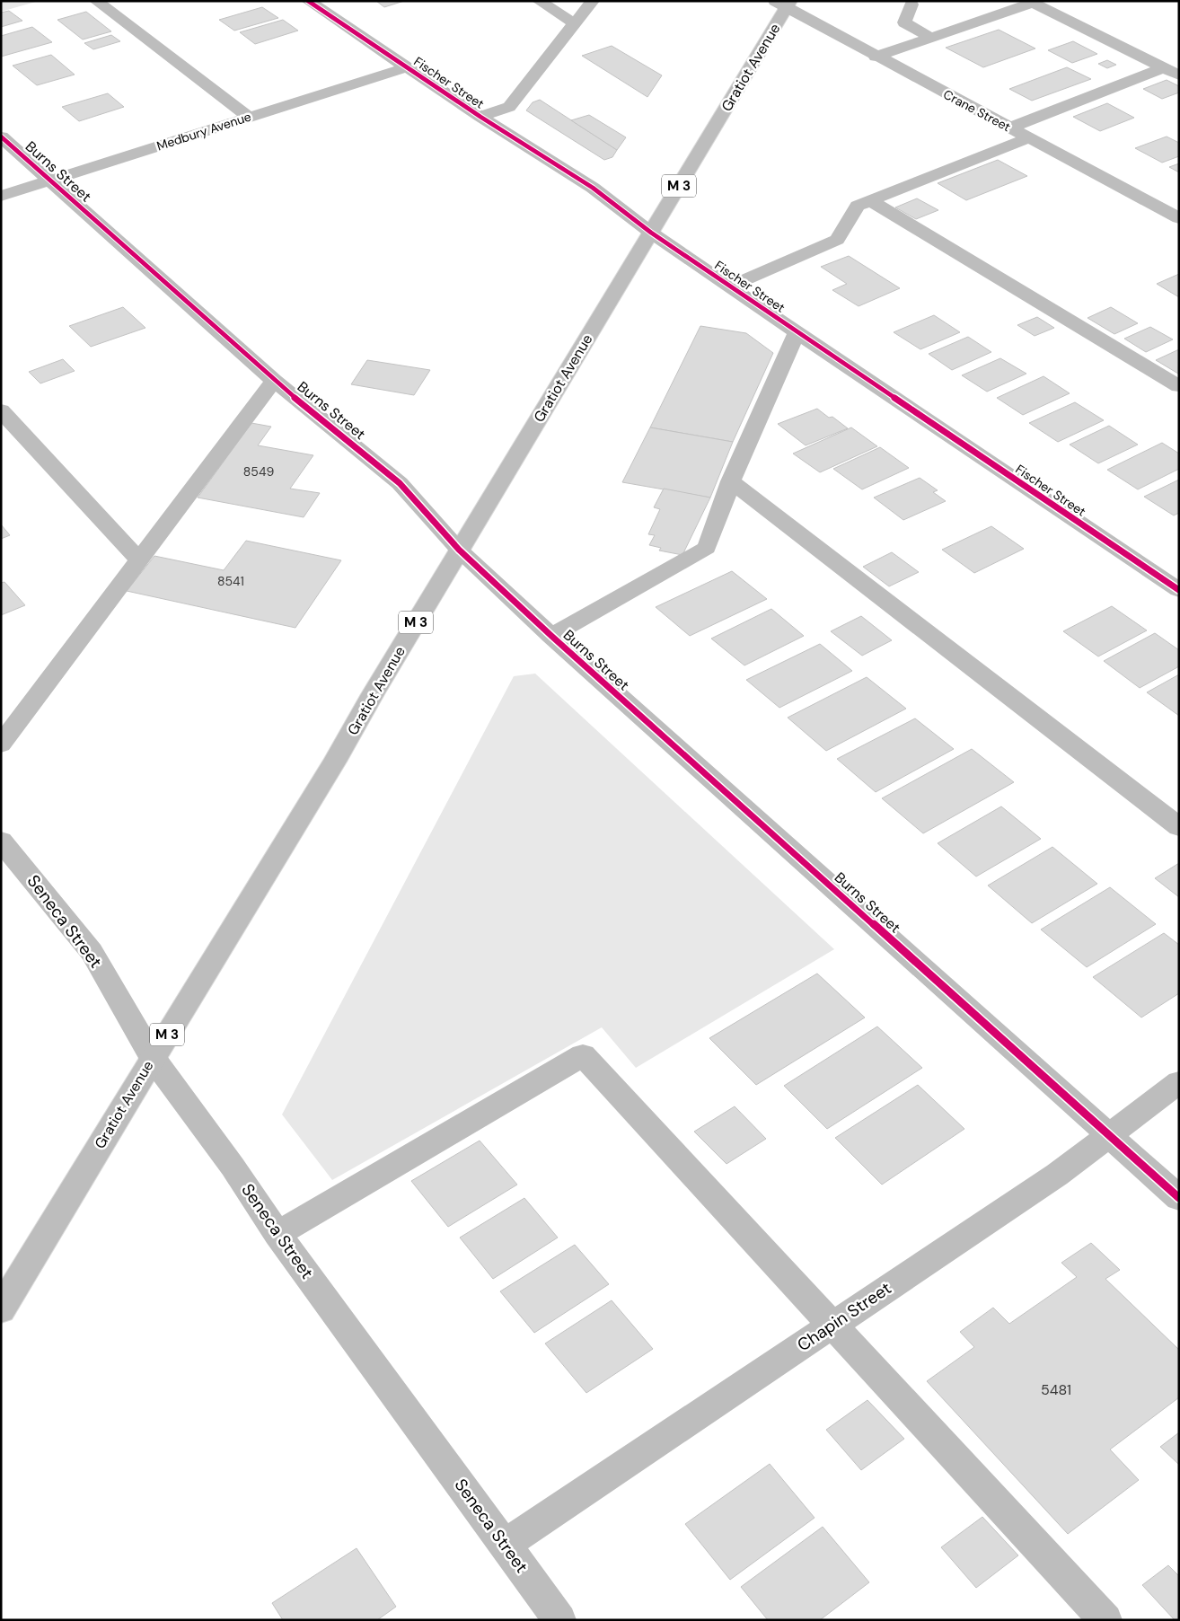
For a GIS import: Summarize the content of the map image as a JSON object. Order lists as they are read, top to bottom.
{
  "streets": {
    "street": [
      "Gratiot Avenue",
      "Fischer Street",
      "Crane Street",
      "Medbury Avenue",
      "Burns Street",
      "M 3",
      "Seneca Street",
      "Chapin Street"
    ]
  },
  "crossings": [
    ["Gratiot Avenue", "Fischer Street"],
    ["Gratiot Avenue", "Crane Street"],
    ["Gratiot Avenue", "Burns Street"],
    ["Gratiot Avenue", "Seneca Street"],
    ["Fischer Street", "Medbury Avenue"],
    ["Medbury Avenue", "Burns Street"],
    ["Burns Street", "Chapin Street"],
    ["Seneca Street", "Chapin Street"]
  ],
  "house_numbers": ["8549", "8541", "5481"]
}
